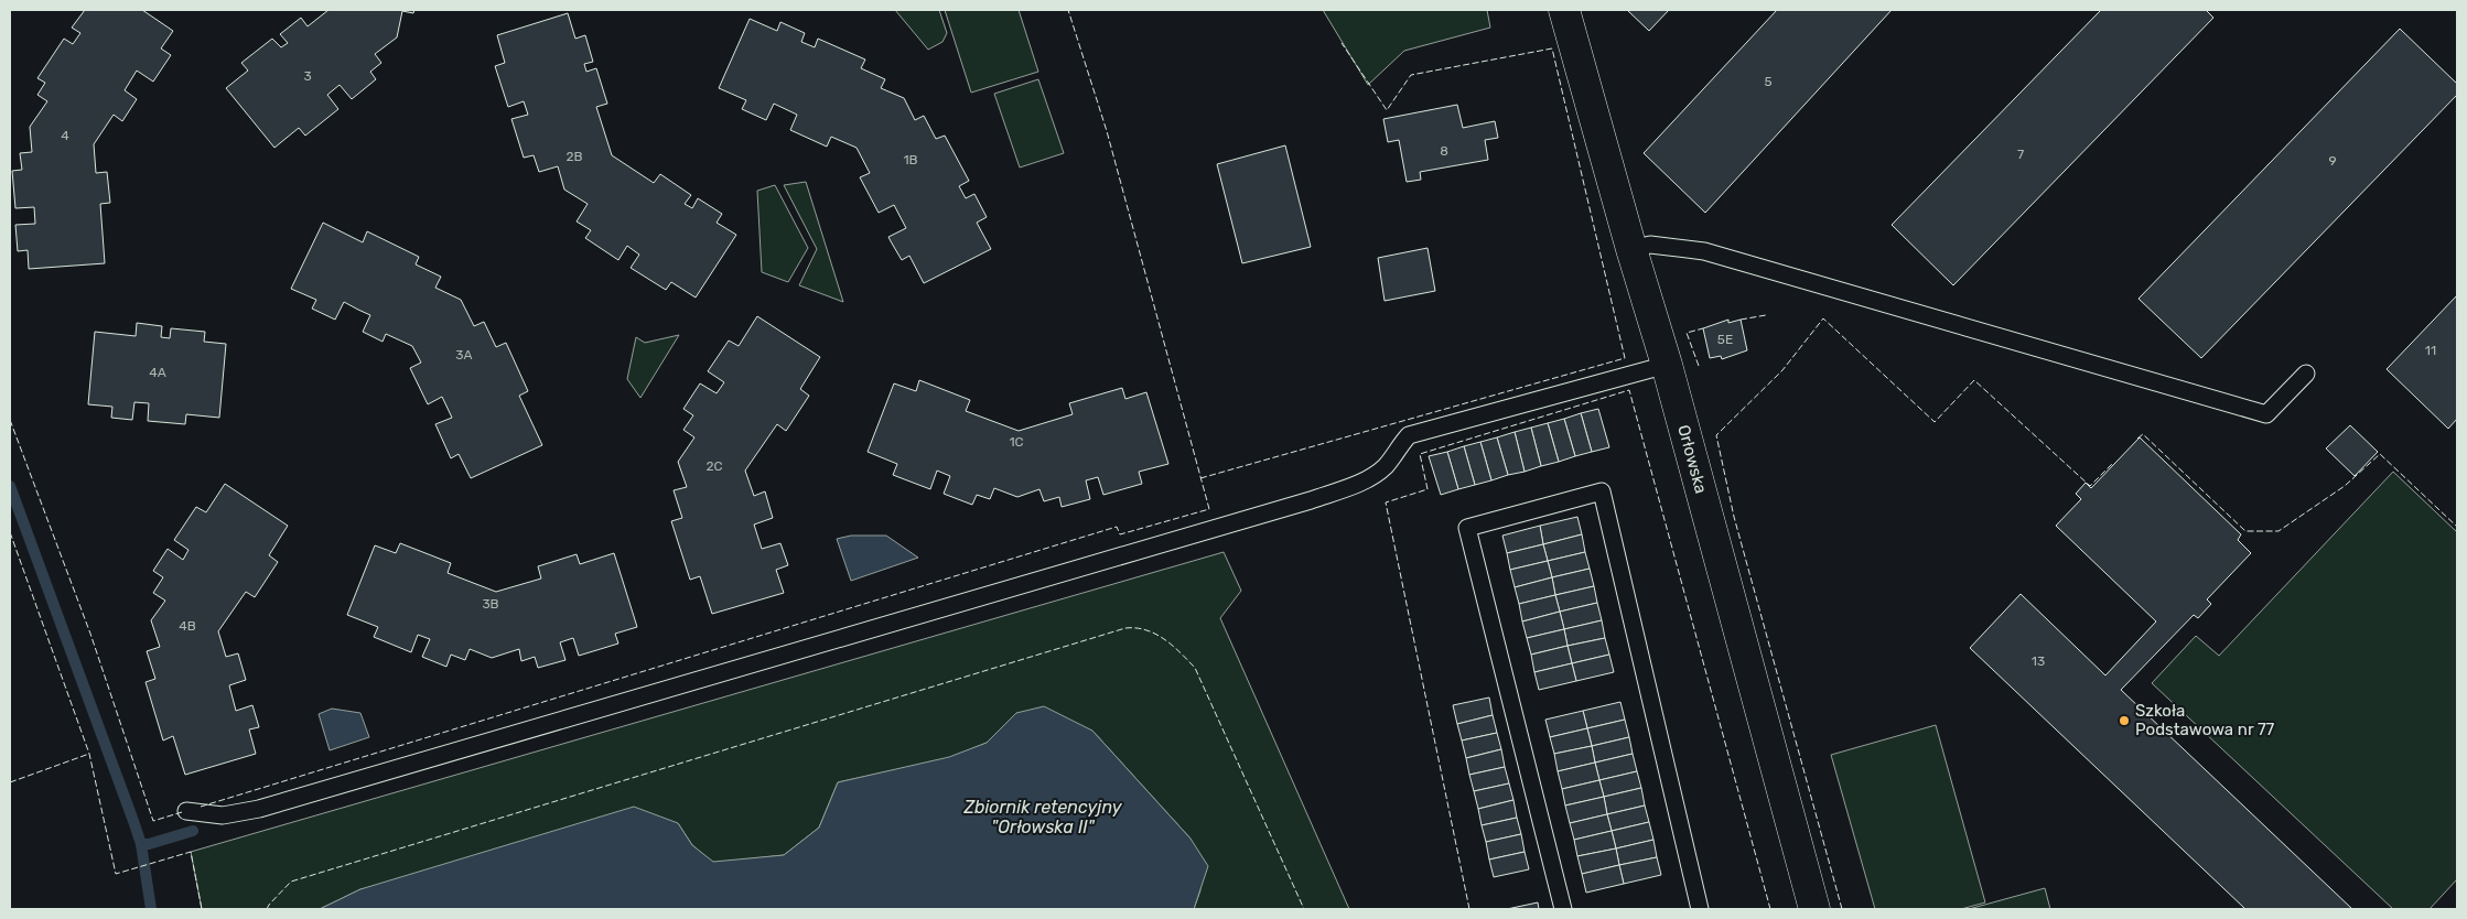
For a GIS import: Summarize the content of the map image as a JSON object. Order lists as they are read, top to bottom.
{
  "streets": {
    "street": ["Orłowska"]
  },
  "water": ["Zbiornik retencyjny \"Orłowska II\""],
  "places": ["Szkoła Podstawowa nr 77"],
  "house_numbers": [
    "3",
    "5",
    "4",
    "8",
    "7",
    "2B",
    "1B",
    "9",
    "5E",
    "11",
    "3A",
    "4A",
    "1C",
    "2C",
    "3B",
    "4B",
    "13"
  ]
}
